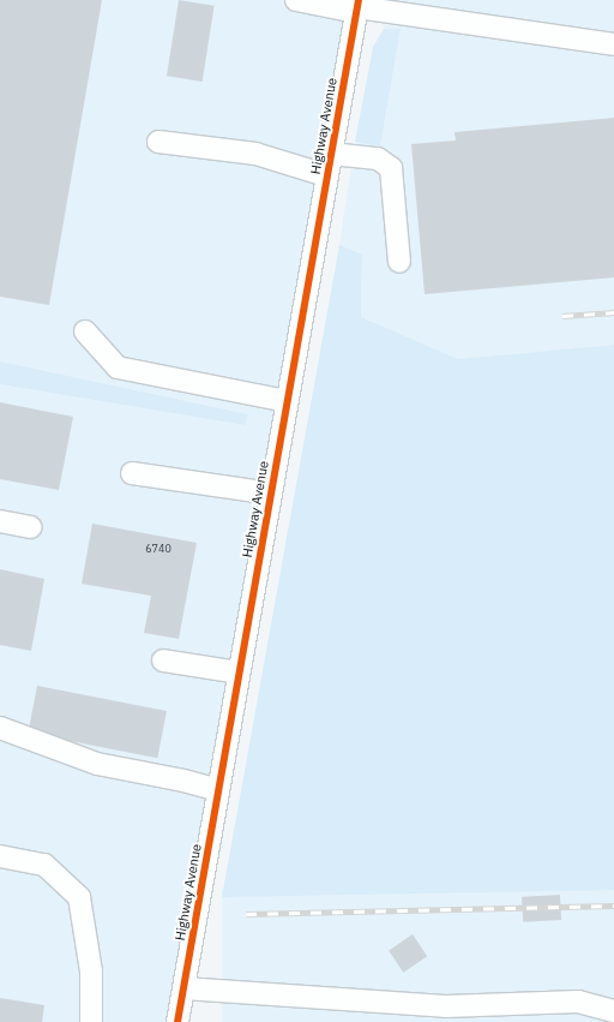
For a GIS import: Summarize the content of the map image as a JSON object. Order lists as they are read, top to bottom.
{
  "streets": {
    "street": ["Highway Avenue"]
  },
  "house_numbers": ["6740"]
}
